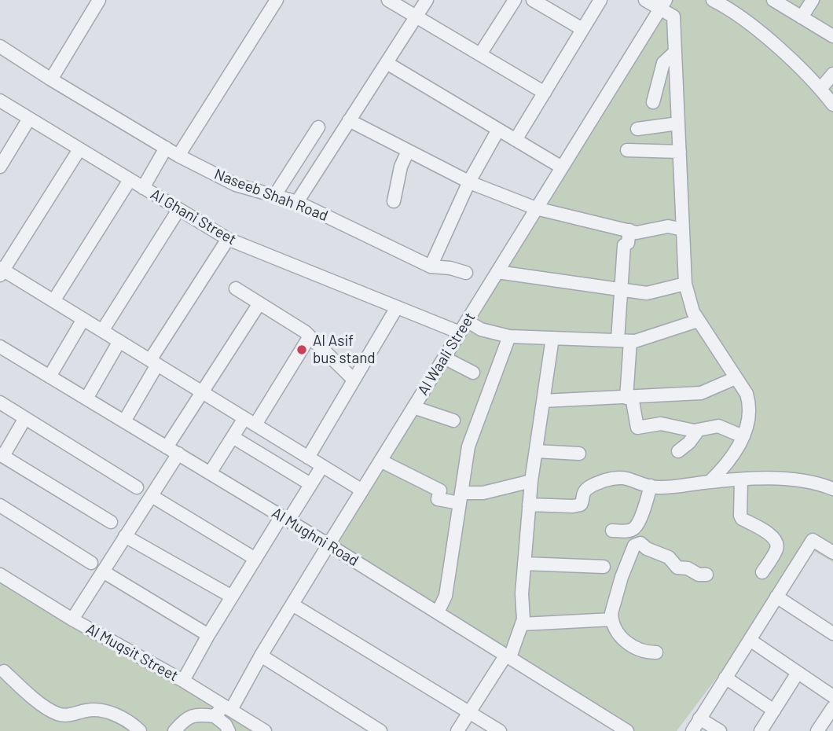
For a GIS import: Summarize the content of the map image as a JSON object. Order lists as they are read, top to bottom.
{
  "streets": {
    "street": [
      "Naseeb Shah Road",
      "Al Ghani Street",
      "Al Waali Street",
      "Al Mughni Road",
      "Al Muqsit Street"
    ]
  },
  "crossings": [
    ["Al Ghani Street", "Al Waali Street"],
    ["Al Waali Street", "Al Mughni Road"],
    ["Al Waali Street", "Al Muqsit Street"]
  ],
  "places": ["Al Asif bus stand"]
}
